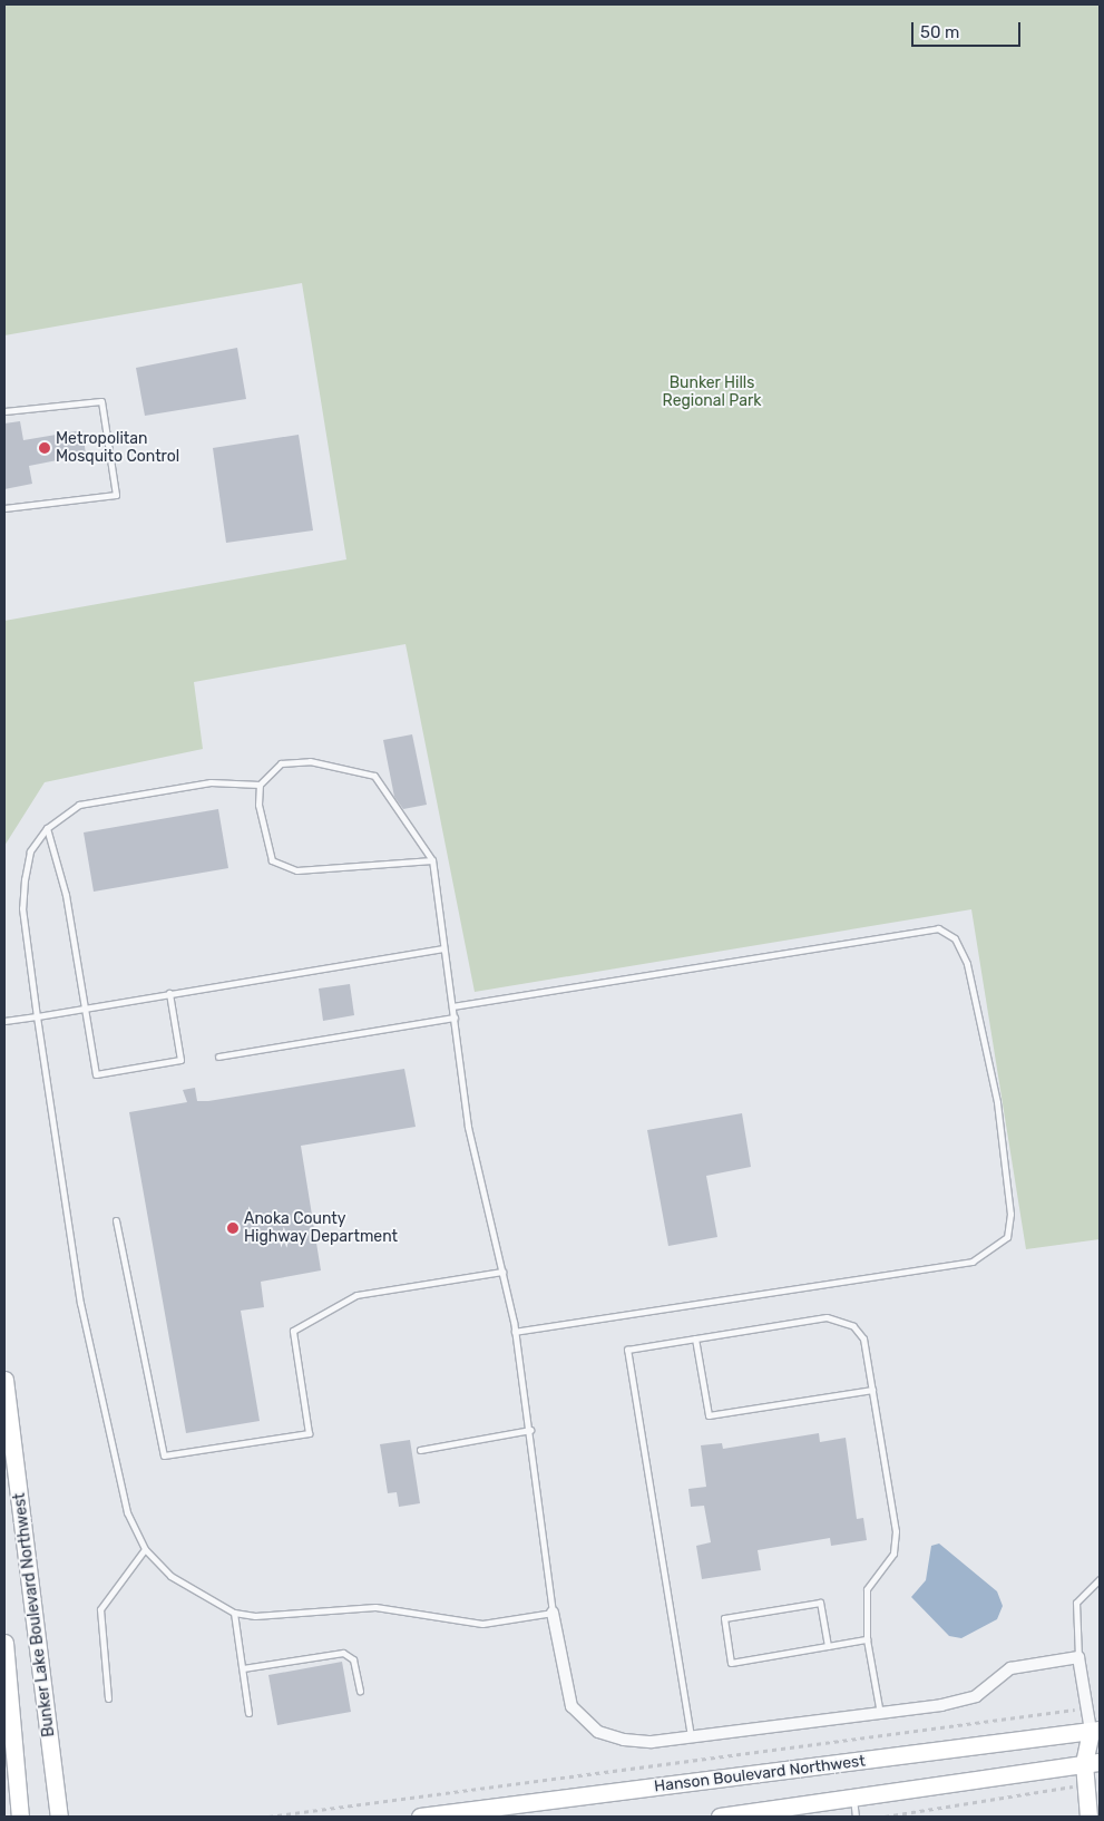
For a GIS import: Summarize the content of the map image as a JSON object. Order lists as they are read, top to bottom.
{
  "streets": {
    "main road": ["Bunker Lake Boulevard Northwest", "Hanson Boulevard Northwest"]
  },
  "parks": ["Bunker Hills Regional Park"],
  "places": ["Metropolitan Mosquito Control", "Anoka County Highway Department"],
  "scale_bar": "50 m"
}
